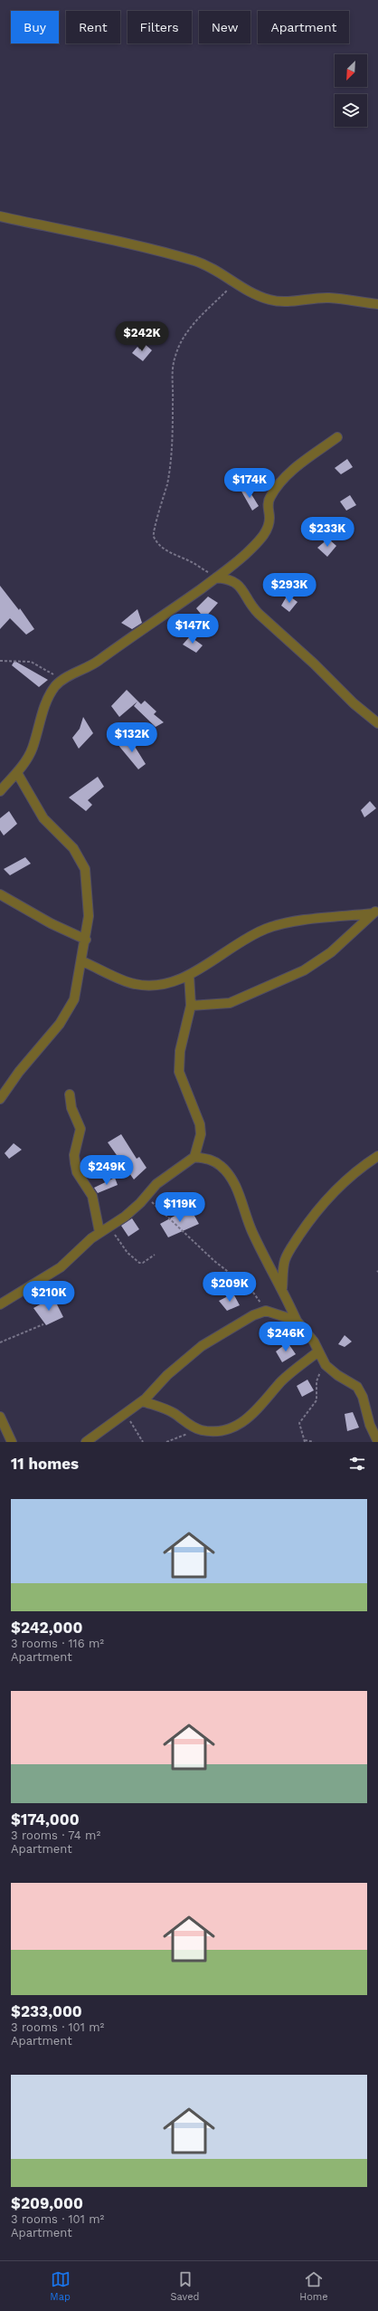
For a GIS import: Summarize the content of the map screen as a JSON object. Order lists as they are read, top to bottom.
{
  "north": "bottom left",
  "page": {
    "chip": [
      "Buy",
      "Rent",
      "Filters",
      "New",
      "Apartment"
    ],
    "price": [
      "$242K",
      "$174K",
      "$233K",
      "$293K",
      "$147K",
      "$132K",
      "$249K",
      "$119K",
      "$209K",
      "$210K",
      "$246K"
    ],
    "heading": "11 homes",
    "list": [
      {
        "name": "$242,000",
        "note": "3 rooms · 116 m² · Apartment"
      },
      {
        "name": "$174,000",
        "note": "3 rooms · 74 m² · Apartment"
      },
      {
        "name": "$233,000",
        "note": "3 rooms · 101 m² · Apartment"
      },
      {
        "name": "$209,000",
        "note": "3 rooms · 101 m² · Apartment"
      }
    ],
    "tabs": ["Map", "Saved", "Home"]
  }
}
